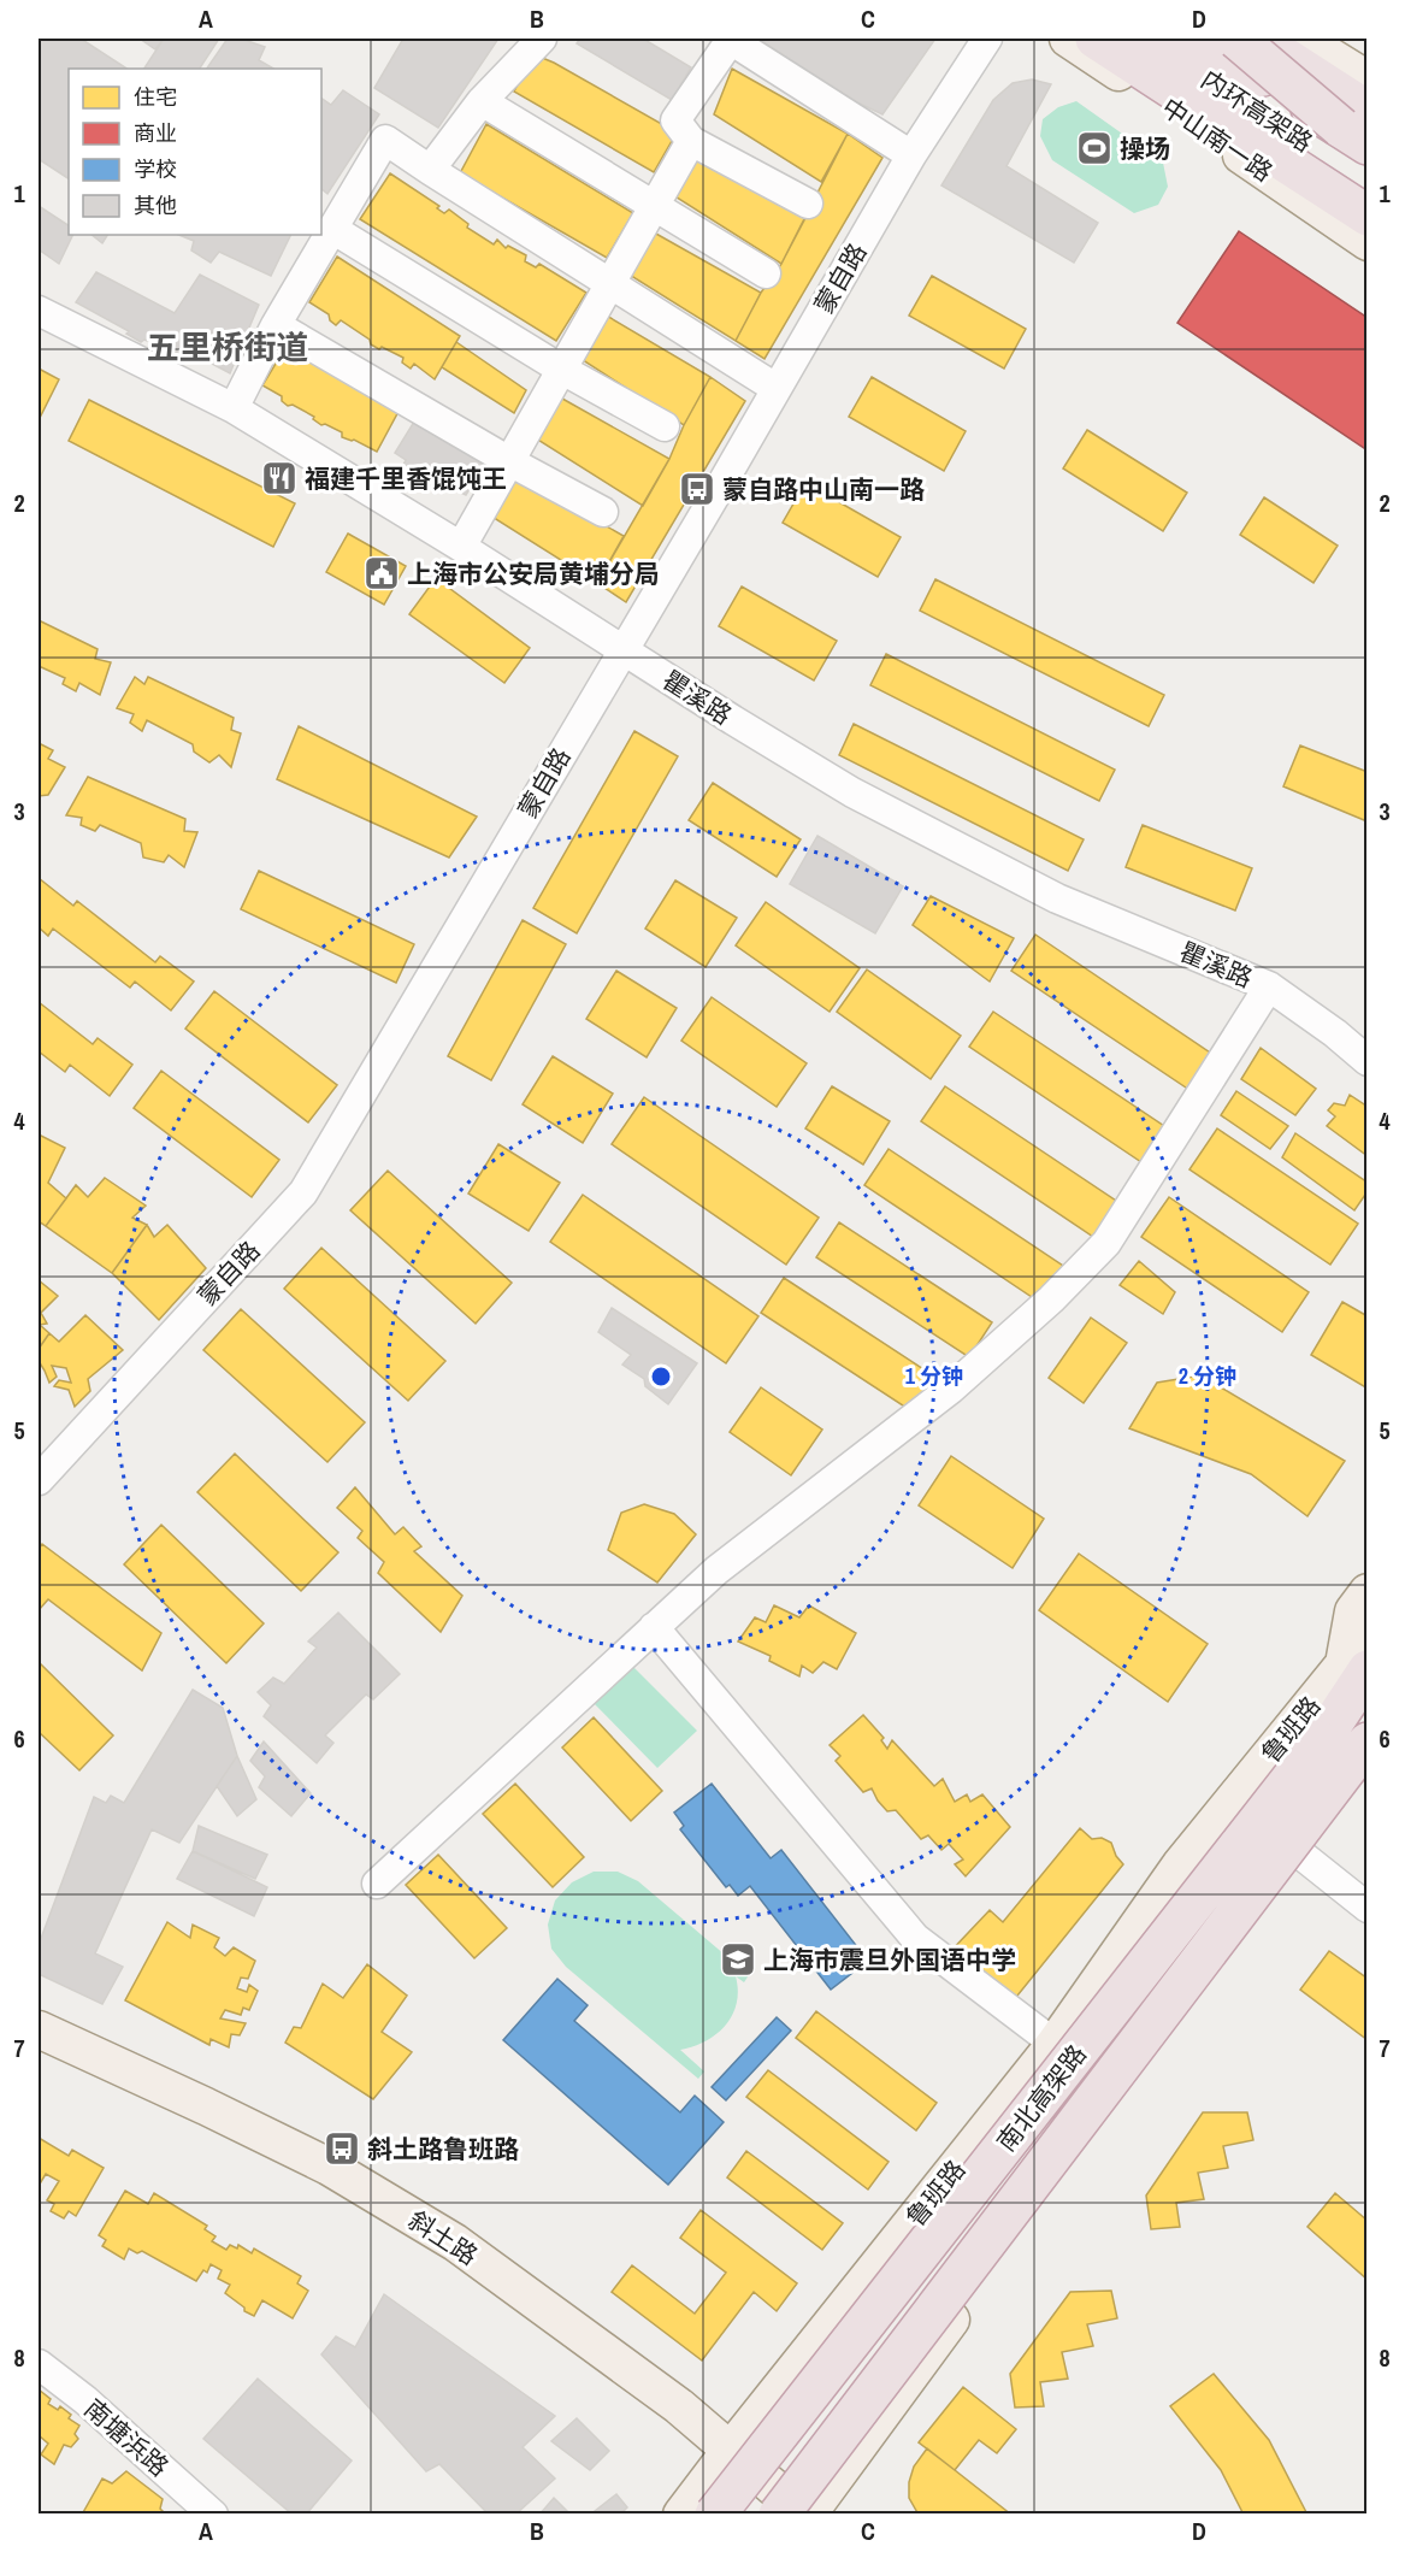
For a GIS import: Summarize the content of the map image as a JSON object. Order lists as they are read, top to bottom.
{
  "streets": {
    "highway": ["内环高架路", "南北高架路"],
    "main road": ["中山南一路", "鲁班路", "斜土路"],
    "street": ["蒙自路", "瞿溪路", "南塘浜路"]
  },
  "crossings": [
    ["蒙自路", "瞿溪路"],
    ["鲁班路", "南北高架路"],
    ["鲁班路", "斜土路"]
  ],
  "districts": ["五里桥街道"],
  "places": {
    "sports": ["操场"],
    "restaurant": ["福建千里香馄饨王"],
    "bus stop": ["蒙自路中山南一路", "斜土路鲁班路"],
    "public building": ["上海市公安局黄埔分局"],
    "school or university": ["上海市震旦外国语中学"]
  },
  "legend": [
    "住宅",
    "商业",
    "学校",
    "其他"
  ],
  "grid": {
    "columns": [
      "A",
      "B",
      "C",
      "D"
    ],
    "rows": [
      "1",
      "2",
      "3",
      "4",
      "5",
      "6",
      "7",
      "8"
    ]
  },
  "rings": ["1 分钟", "2 分钟"]
}
